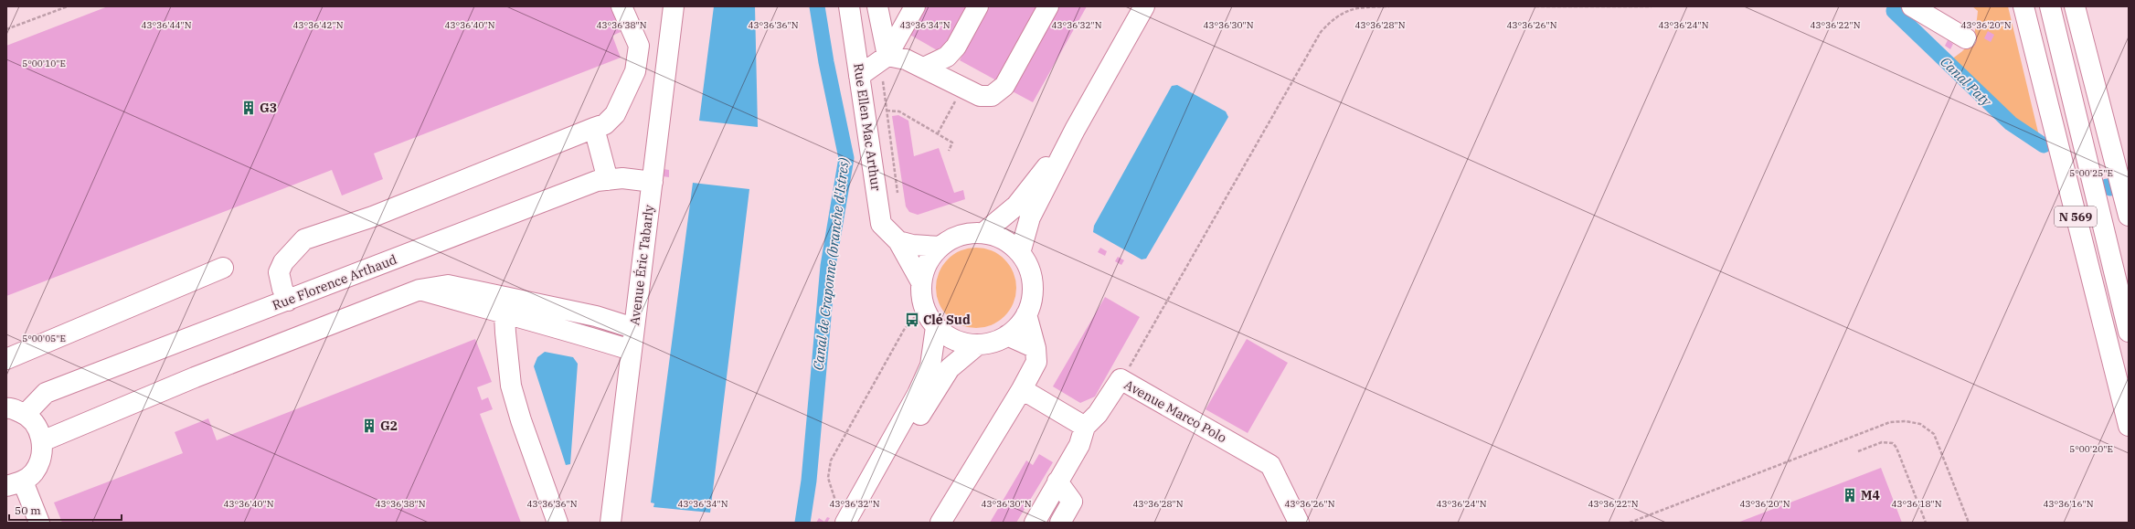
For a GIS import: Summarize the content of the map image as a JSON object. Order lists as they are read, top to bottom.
{
  "streets": {
    "main road": [
      "Rue Ellen Mac Arthur",
      "N 569",
      "Avenue Éric Tabarly",
      "Rue Florence Arthaud",
      "Avenue Marco Polo"
    ]
  },
  "crossings": [
    ["Avenue Éric Tabarly", "Rue Florence Arthaud"]
  ],
  "water": ["Canal Paty", "Canal de Craponne (branche d'Istres)"],
  "places": {
    "building": ["G3", "G2", "M4"],
    "bus stop": ["Clé Sud"]
  },
  "scale_bar": "50 m",
  "coordinates": [
    "43°36'30\"N",
    "43°36'28\"N",
    "43°36'44\"N",
    "43°36'42\"N",
    "43°36'40\"N",
    "43°36'38\"N",
    "43°36'36\"N",
    "43°36'34\"N",
    "43°36'32\"N",
    "43°36'26\"N",
    "43°36'24\"N",
    "43°36'22\"N",
    "43°36'20\"N",
    "5°00'10\"E",
    "5°00'25\"E",
    "5°00'05\"E",
    "5°00'20\"E",
    "43°36'18\"N",
    "43°36'16\"N"
  ]
}
